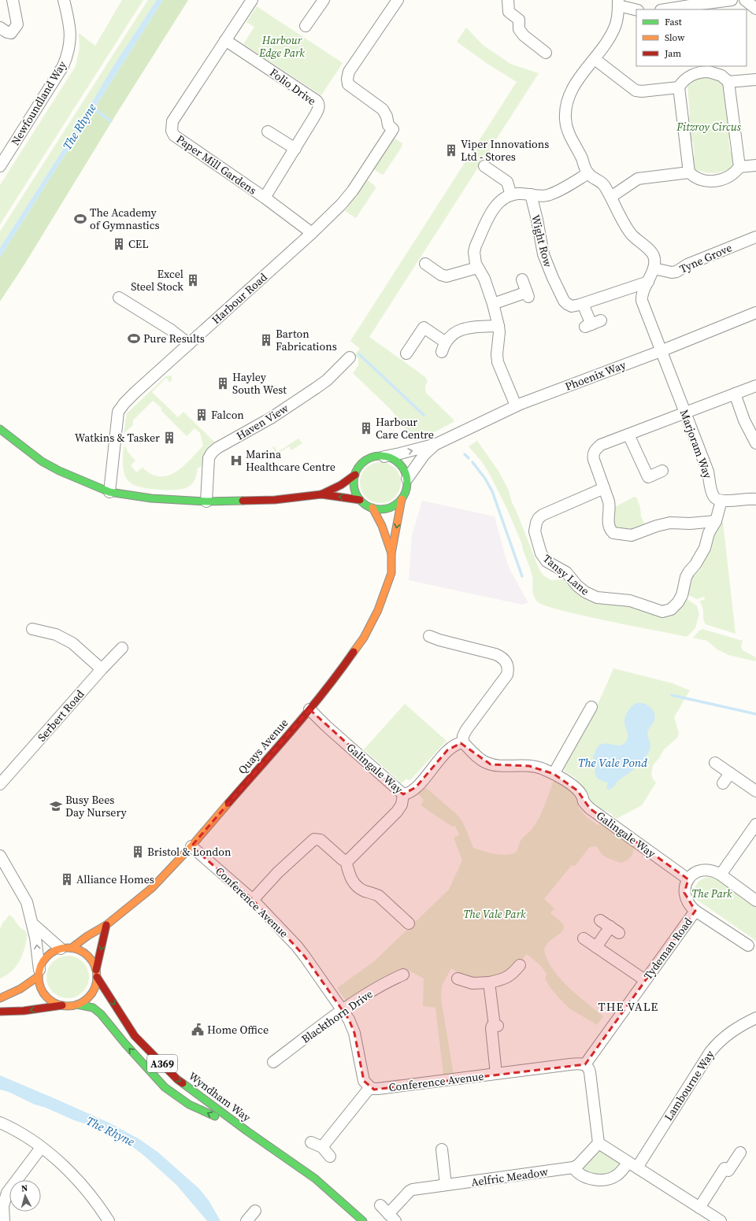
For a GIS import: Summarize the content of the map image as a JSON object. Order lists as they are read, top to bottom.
{
  "streets": {
    "street": [
      "Folio Drive",
      "Newfoundland Way",
      "Paper Mill Gardens",
      "Wight Row",
      "Tyne Grove",
      "Harbour Road",
      "Phoenix Way",
      "Haven View",
      "Marjoram Way",
      "Tansy Lane",
      "Serbert Road",
      "Quays Avenue",
      "Galingale Way",
      "Conference Avenue",
      "Tydeman Road",
      "Blackthorn Drive",
      "A369",
      "Lambourne Way",
      "Wyndham Way",
      "Aelfric Meadow"
    ]
  },
  "crossings": [
    ["Folio Drive", "Paper Mill Gardens"],
    ["Paper Mill Gardens", "Harbour Road"],
    ["Wight Row", "Marjoram Way"],
    ["Tyne Grove", "Marjoram Way"],
    ["Phoenix Way", "Marjoram Way"],
    ["Phoenix Way", "Quays Avenue"],
    ["Marjoram Way", "Tansy Lane"],
    ["Quays Avenue", "Galingale Way"],
    ["Quays Avenue", "Conference Avenue"],
    ["Quays Avenue", "A369"],
    ["Quays Avenue", "Wyndham Way"],
    ["Galingale Way", "Tydeman Road"],
    ["Conference Avenue", "Tydeman Road"],
    ["Conference Avenue", "Blackthorn Drive"],
    ["A369", "Wyndham Way"]
  ],
  "districts": ["THE VALE"],
  "water": ["The Rhyne", "The Vale Pond"],
  "parks": [
    "Harbour Edge Park",
    "Fitzroy Circus",
    "The Park",
    "The Vale Park"
  ],
  "places": {
    "building": [
      "Viper Innovations Ltd - Stores",
      "CEL",
      "Excel Steel Stock",
      "Barton Fabrications",
      "Hayley South West",
      "Falcon",
      "Harbour Care Centre",
      "Watkins & Tasker",
      "Bristol & London",
      "Alliance Homes"
    ],
    "sports": ["The Academy of Gymnastics", "Pure Results"],
    "hospital": ["Marina Healthcare Centre"],
    "school or university": ["Busy Bees Day Nursery"],
    "public building": ["Home Office"]
  },
  "legend": ["Fast", "Slow", "Jam"],
  "north": "top"
}
